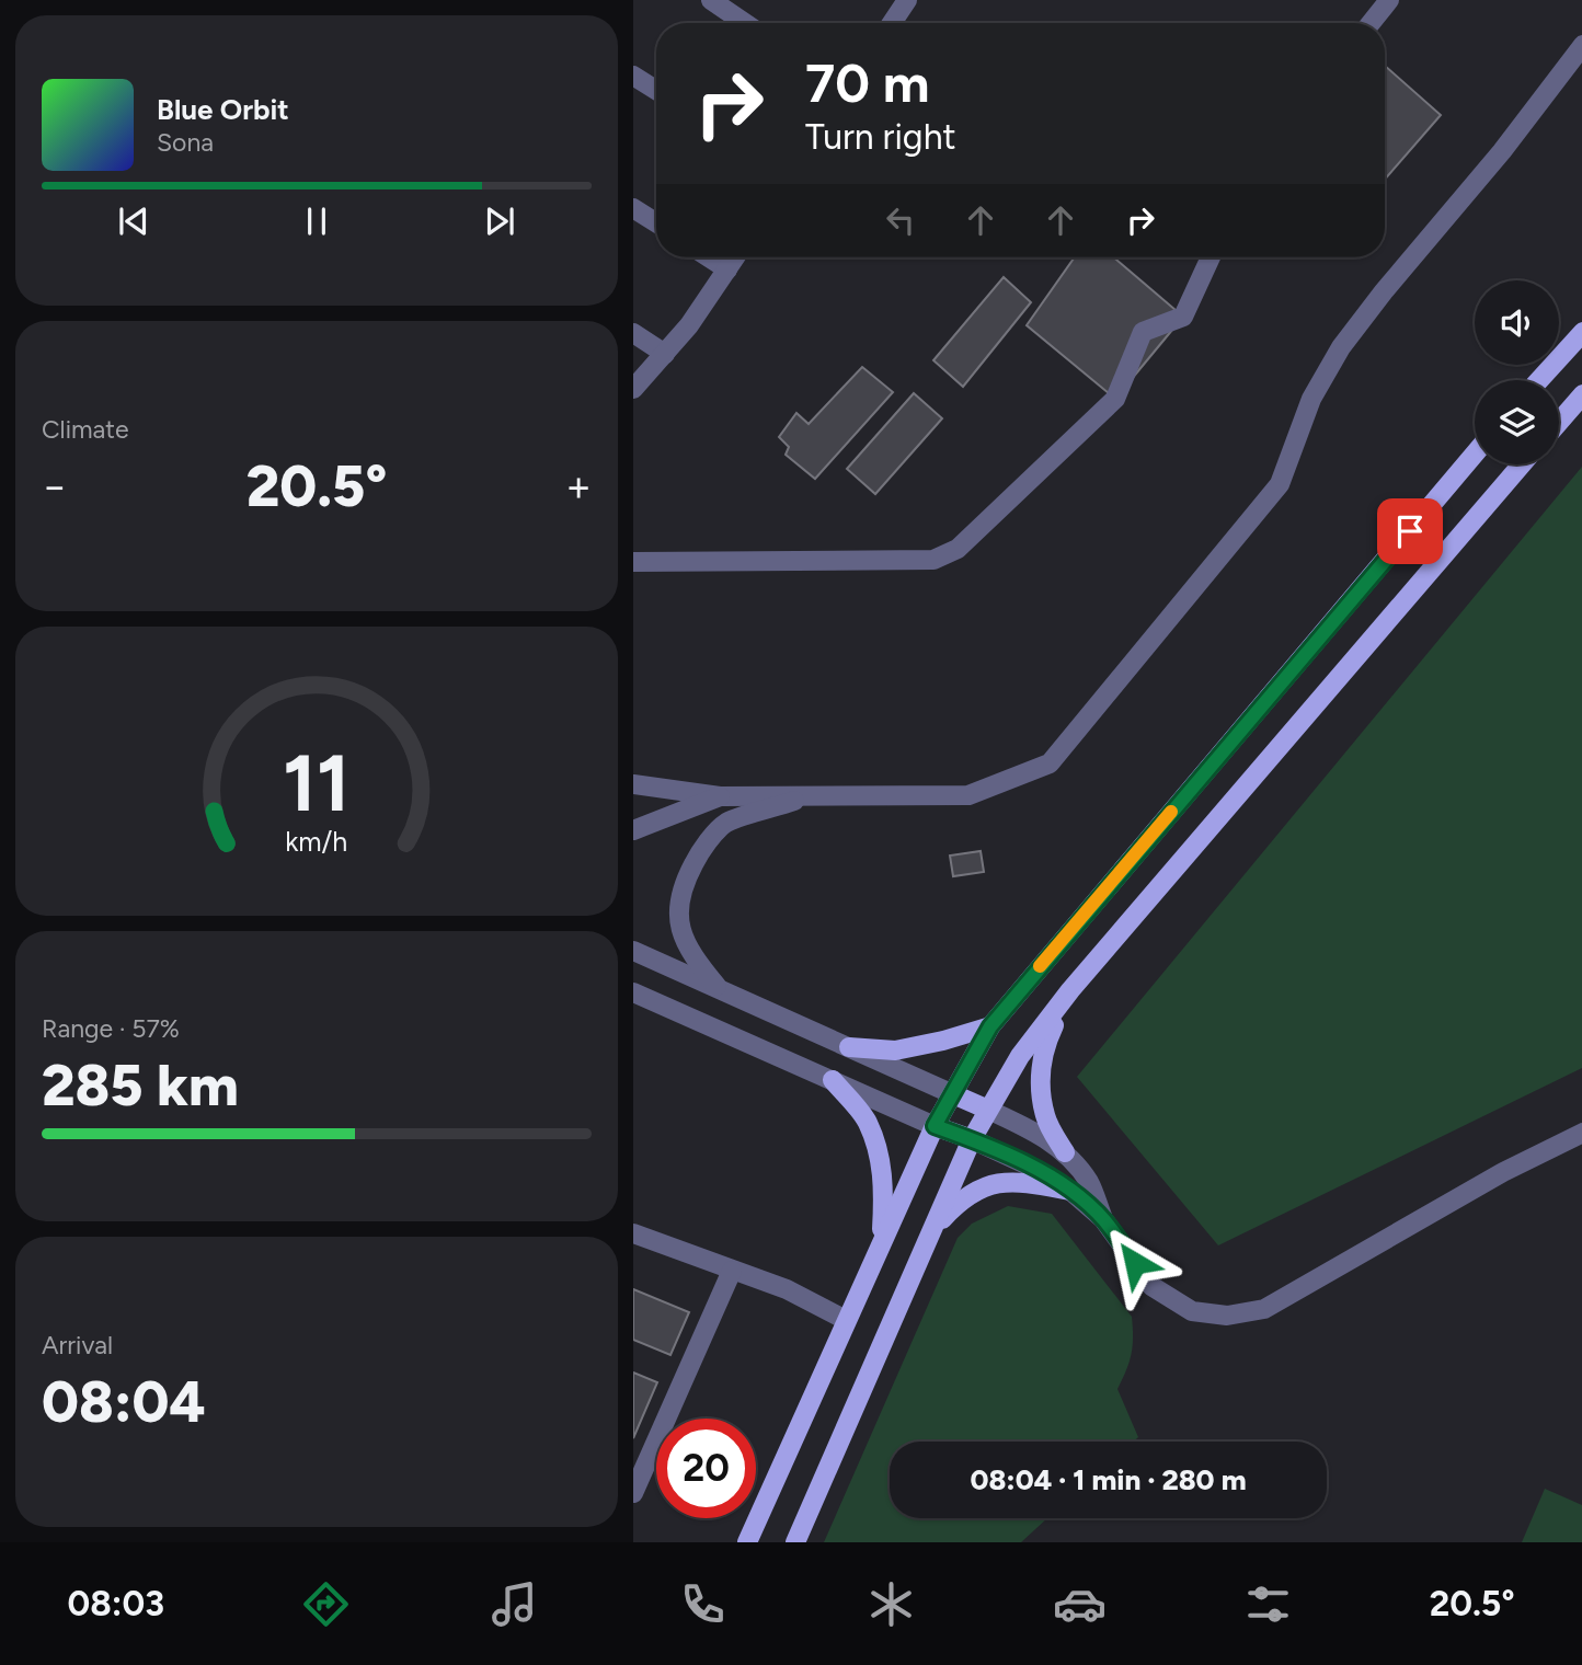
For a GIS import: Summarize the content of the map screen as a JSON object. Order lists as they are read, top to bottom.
{
  "page": {
    "turn": ["70 m", "Turn right"],
    "song": ["Blue Orbit", "Sona"],
    "tile": [
      "Climate",
      ["Range · 57%", "285 km"],
      ["Arrival", "08:04"]
    ],
    "heat": ["−", "20.5°", "+"],
    "limit": "20",
    "trip": "08:04 · 1 min · 280 m",
    "tabs": ["08:03", "20.5°"],
    "gauge": ["11", "km/h"]
  }
}
